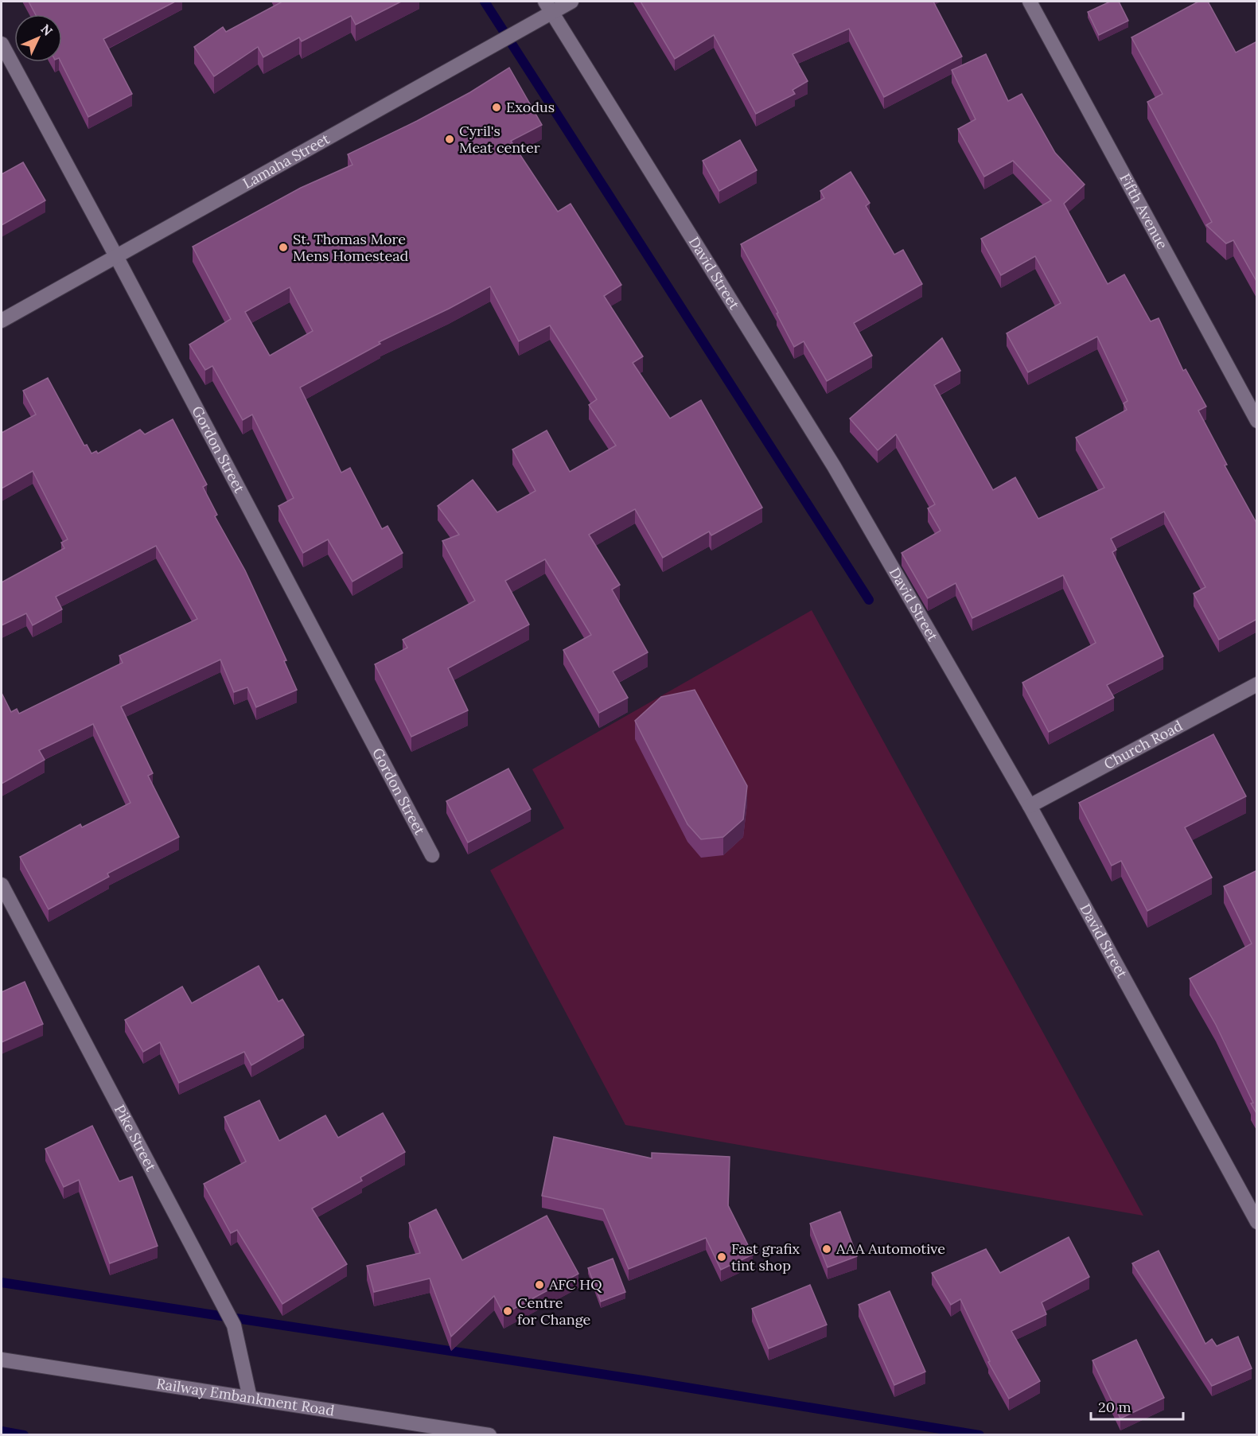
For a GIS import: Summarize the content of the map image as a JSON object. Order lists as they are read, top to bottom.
{
  "streets": {
    "street": [
      "Lamaha Street",
      "Fifth Avenue",
      "David Street",
      "Gordon Street",
      "Church Road",
      "Pike Street",
      "Railway Embankment Road"
    ]
  },
  "crossings": [
    ["Lamaha Street", "David Street"],
    ["Lamaha Street", "Gordon Street"],
    ["David Street", "Church Road"],
    ["Pike Street", "Railway Embankment Road"]
  ],
  "places": [
    "Exodus",
    "Cyril's Meat center",
    "St. Thomas More Mens Homestead",
    "AAA Automotive",
    "Fast grafix tint shop",
    "AFC HQ",
    "Centre for Change"
  ],
  "scale_bar": "20 m",
  "north": "top right"
}
